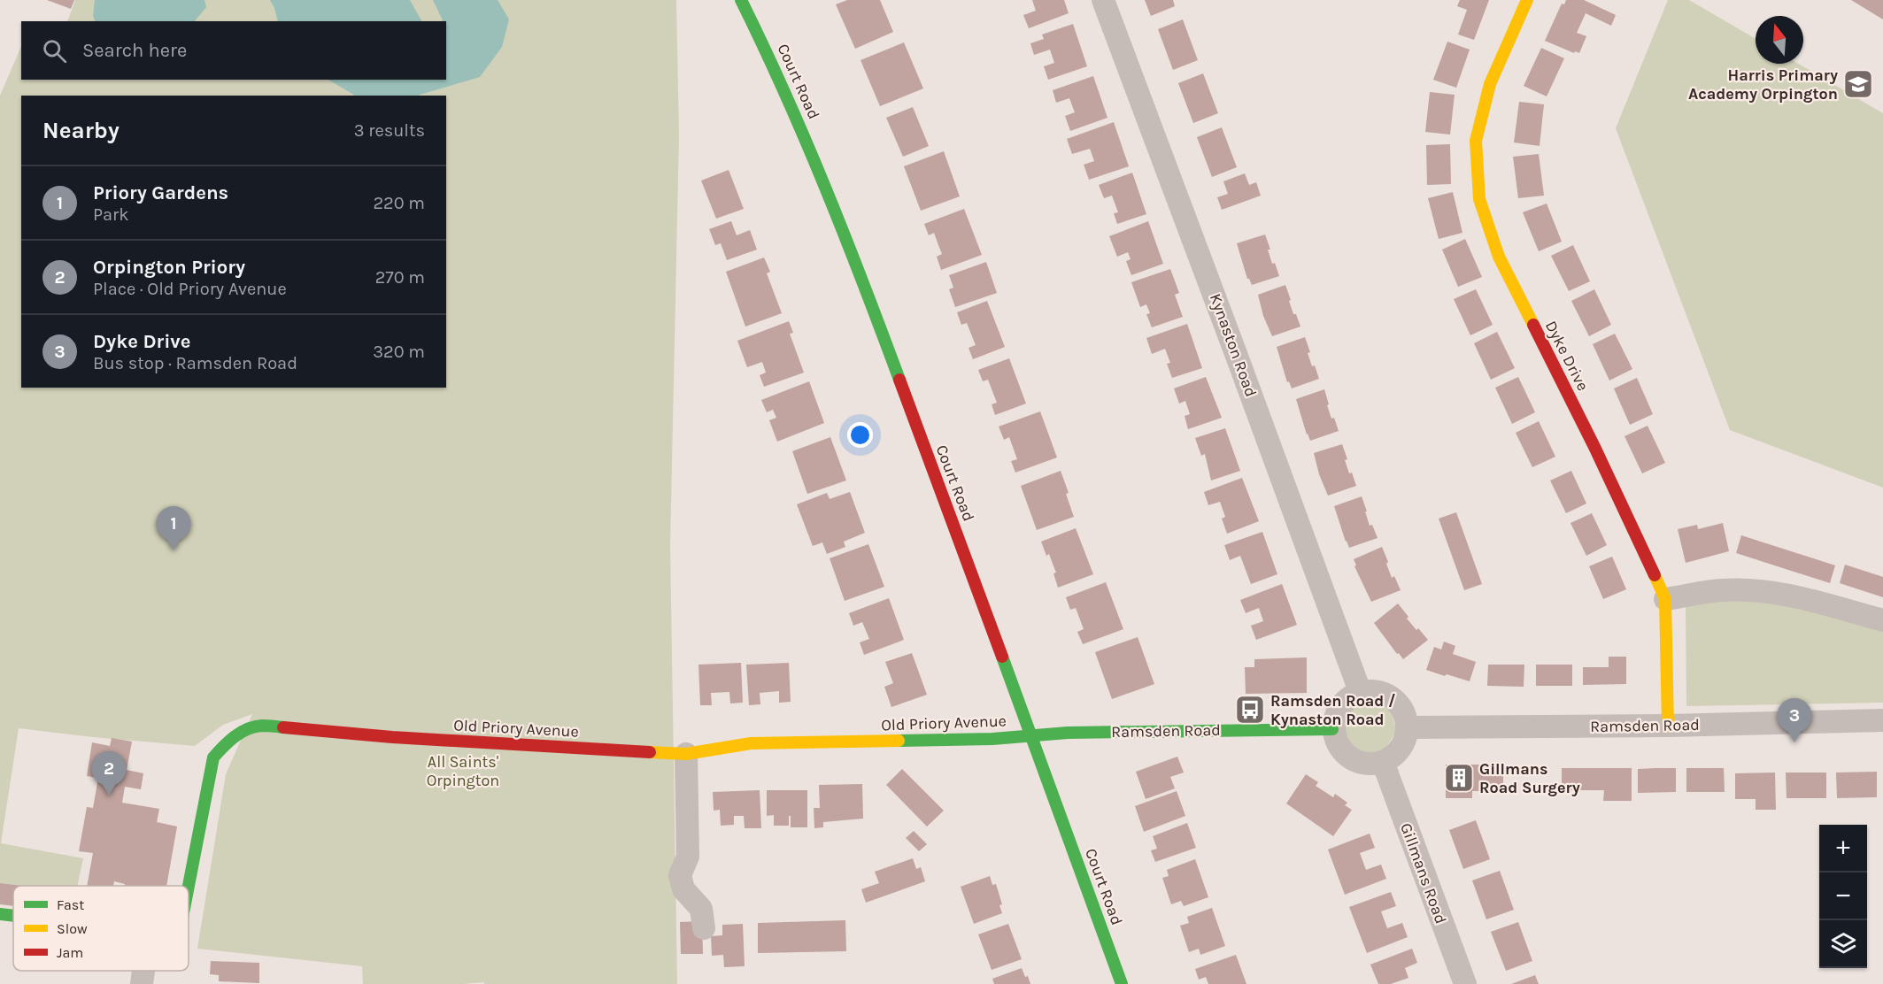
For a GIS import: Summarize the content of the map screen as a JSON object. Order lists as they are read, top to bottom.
{
  "streets": {
    "street": [
      "Court Road",
      "Kynaston Road",
      "Dyke Drive",
      "Old Priory Avenue",
      "Ramsden Road",
      "Gillmans Road"
    ]
  },
  "crossings": [
    ["Court Road", "Old Priory Avenue"],
    ["Court Road", "Ramsden Road"],
    ["Kynaston Road", "Ramsden Road"],
    ["Kynaston Road", "Gillmans Road"],
    ["Dyke Drive", "Ramsden Road"],
    ["Old Priory Avenue", "Ramsden Road"],
    ["Ramsden Road", "Gillmans Road"]
  ],
  "parks": ["All Saints' Orpington"],
  "places": {
    "school or university": ["Harris Primary Academy Orpington"],
    "bus stop": ["Ramsden Road / Kynaston Road"],
    "building": ["Gillmans Road Surgery"]
  },
  "legend": ["Fast", "Slow", "Jam"],
  "north": "top",
  "page": {
    "search": "Search here",
    "heading": ["Nearby", "3 results"],
    "list": [
      {
        "mark": "1",
        "name": "Priory Gardens",
        "note": "Park",
        "value": "220 m"
      },
      {
        "mark": "2",
        "name": "Orpington Priory",
        "note": "Place · Old Priory Avenue",
        "value": "270 m"
      },
      {
        "mark": "3",
        "name": "Dyke Drive",
        "note": "Bus stop · Ramsden Road",
        "value": "320 m"
      }
    ],
    "pins": ["1", "3", "2"],
    "map_buttons": ["+", "−"]
  }
}
